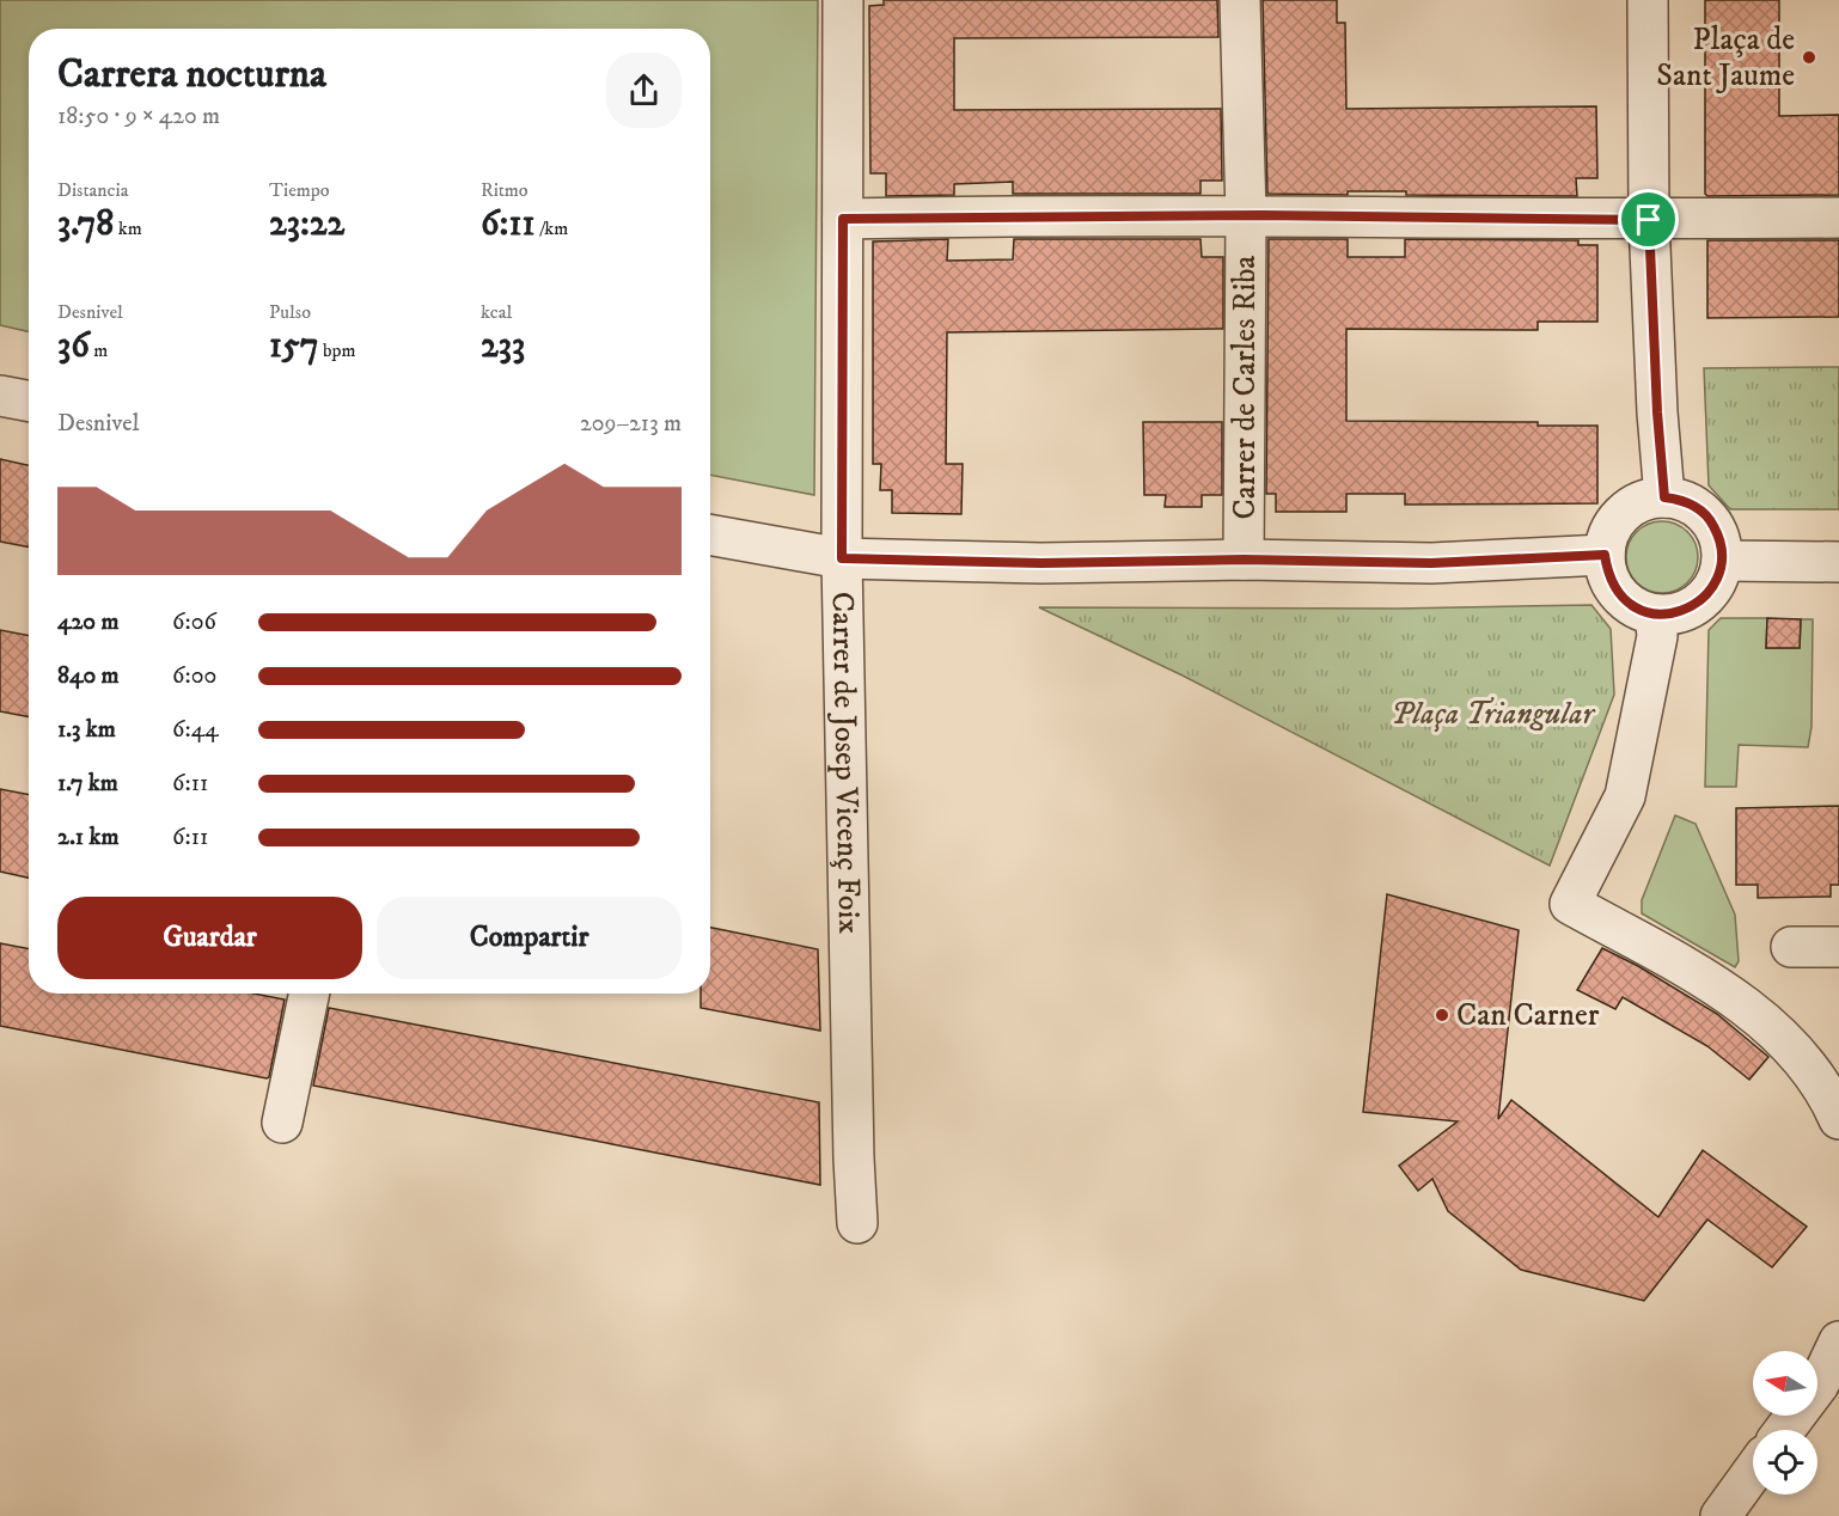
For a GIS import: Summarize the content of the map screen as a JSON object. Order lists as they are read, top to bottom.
{
  "streets": {
    "street": ["Carrer de Carles Riba", "Carrer de Josep Vicenç Foix"]
  },
  "parks": ["Plaça Triangular"],
  "places": ["Plaça de Sant Jaume", "Can Carner"],
  "north": "left",
  "page": {
    "heading": ["Carrera nocturna", "18:50 · 9 × 420 m"],
    "stats": [
      ["Distancia", "3.78 km"],
      ["Tiempo", "23:22"],
      ["Ritmo", "6:11 /km"],
      ["Desnivel", "36 m"],
      ["Pulso", "157 bpm"],
      ["kcal", "233"]
    ],
    "chart": ["Desnivel", "209–213 m"],
    "list": [
      {
        "name": "420 m",
        "note": "6:06"
      },
      {
        "name": "840 m",
        "note": "6:00"
      },
      {
        "name": "1.3 km",
        "note": "6:44"
      },
      {
        "name": "1.7 km",
        "note": "6:11"
      },
      {
        "name": "2.1 km",
        "note": "6:11"
      }
    ],
    "buttons": ["Guardar", "Compartir"]
  }
}
